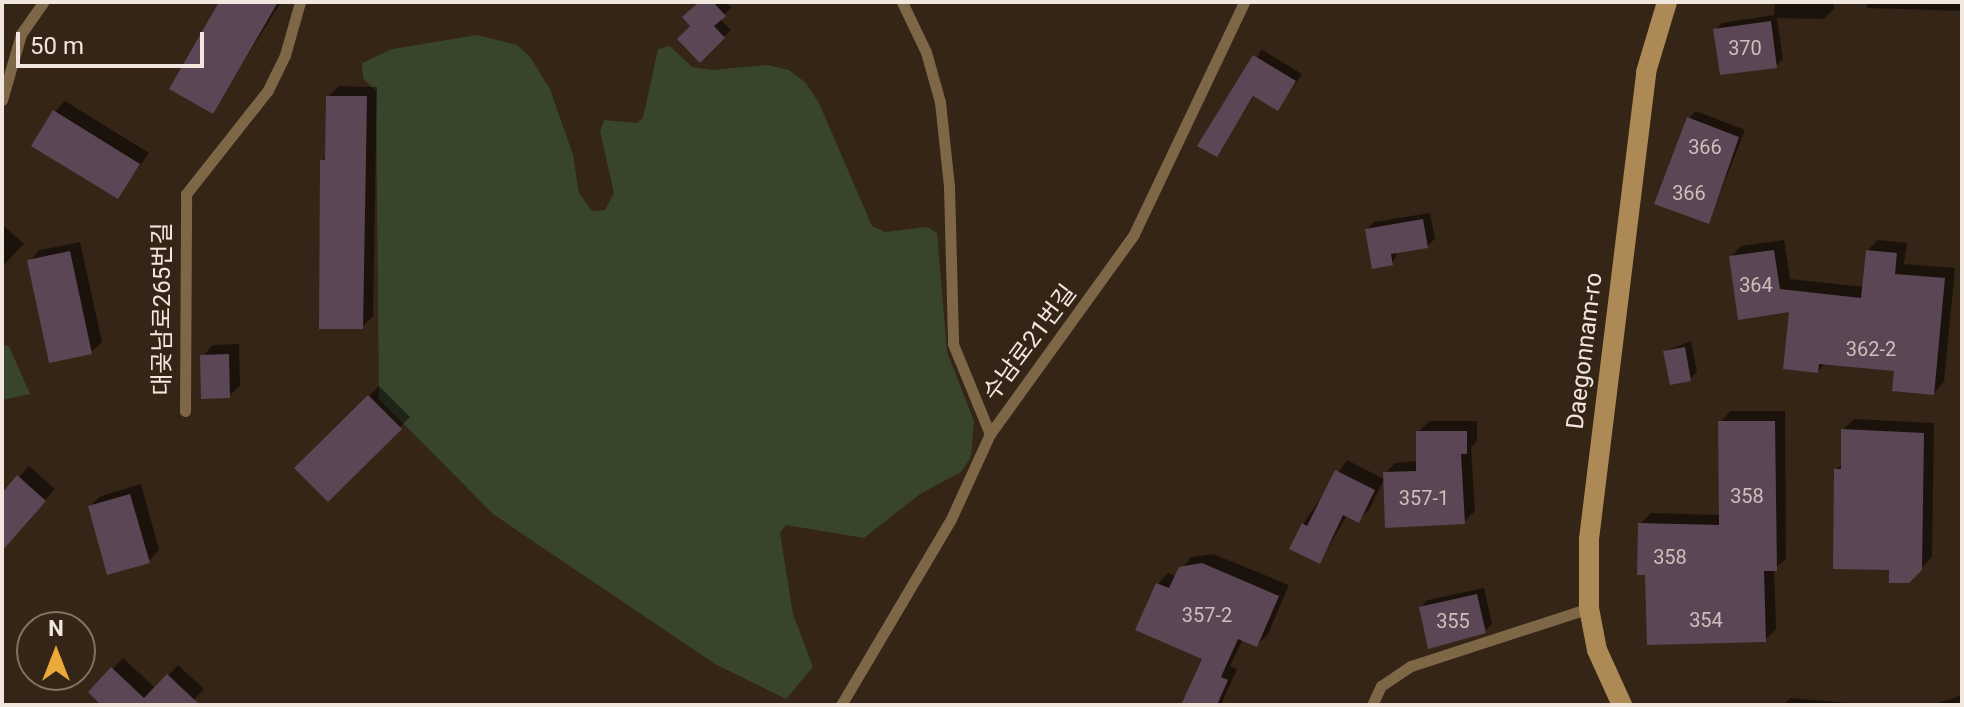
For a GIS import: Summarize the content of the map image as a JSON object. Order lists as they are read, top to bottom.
{
  "streets": {
    "street": ["Daegonnam-ro"],
    "lane": ["대곶남로265번길", "수남로21번길"]
  },
  "house_numbers": [
    "370",
    "366",
    "366",
    "364",
    "362-2",
    "358",
    "357-1",
    "358",
    "357-2",
    "354",
    "355"
  ],
  "scale_bar": "50 m",
  "north": "top"
}
